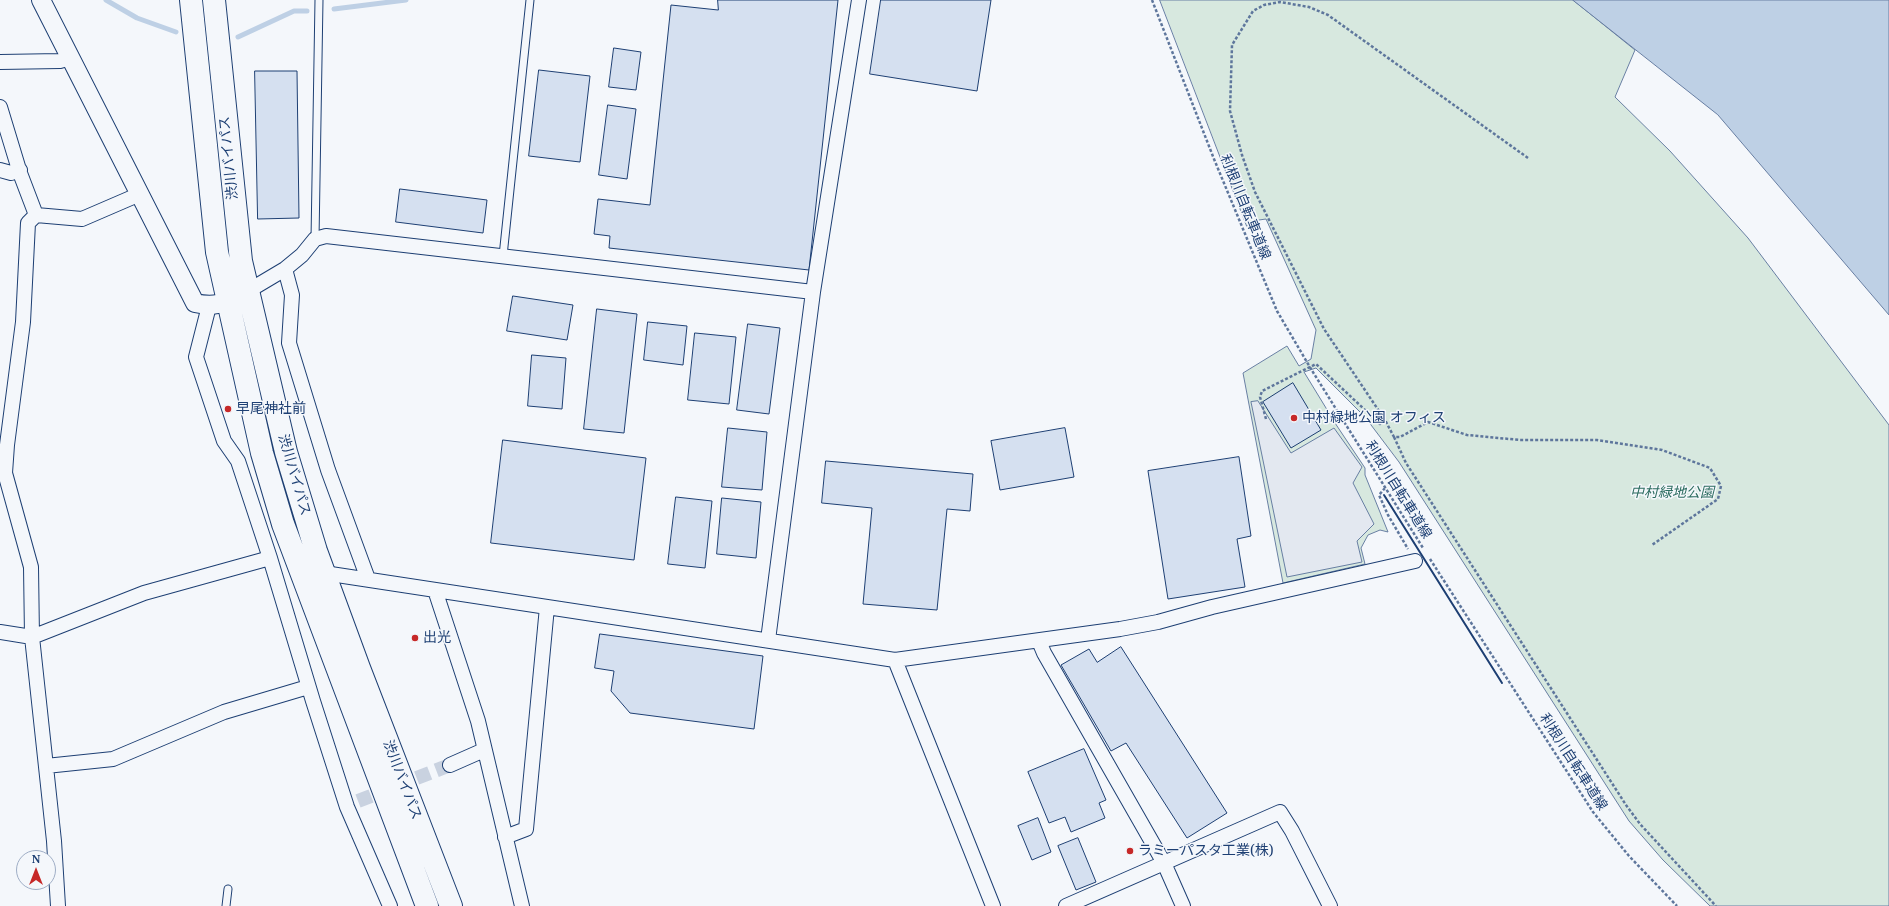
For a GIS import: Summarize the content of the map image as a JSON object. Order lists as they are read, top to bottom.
{
  "streets": {
    "highway": ["渋川バイパス"],
    "path": ["利根川自転車道線"]
  },
  "parks": ["中村緑地公園"],
  "places": [
    "早尾神社前",
    "中村緑地公園 オフィス",
    "出光",
    "ラミーパスタ工業(株)"
  ],
  "north": "top"
}
